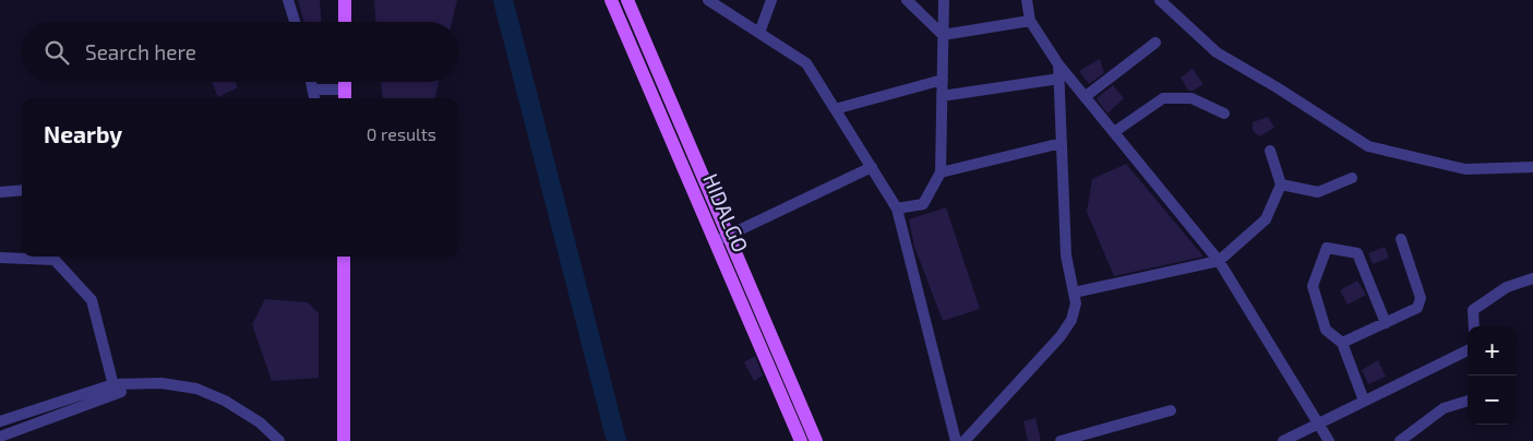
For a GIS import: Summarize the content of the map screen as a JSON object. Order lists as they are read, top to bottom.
{
  "streets": {
    "main road": ["HIDALGO"]
  },
  "page": {
    "search": "Search here",
    "heading": ["Nearby", "0 results"],
    "map_buttons": ["+", "−"]
  }
}
